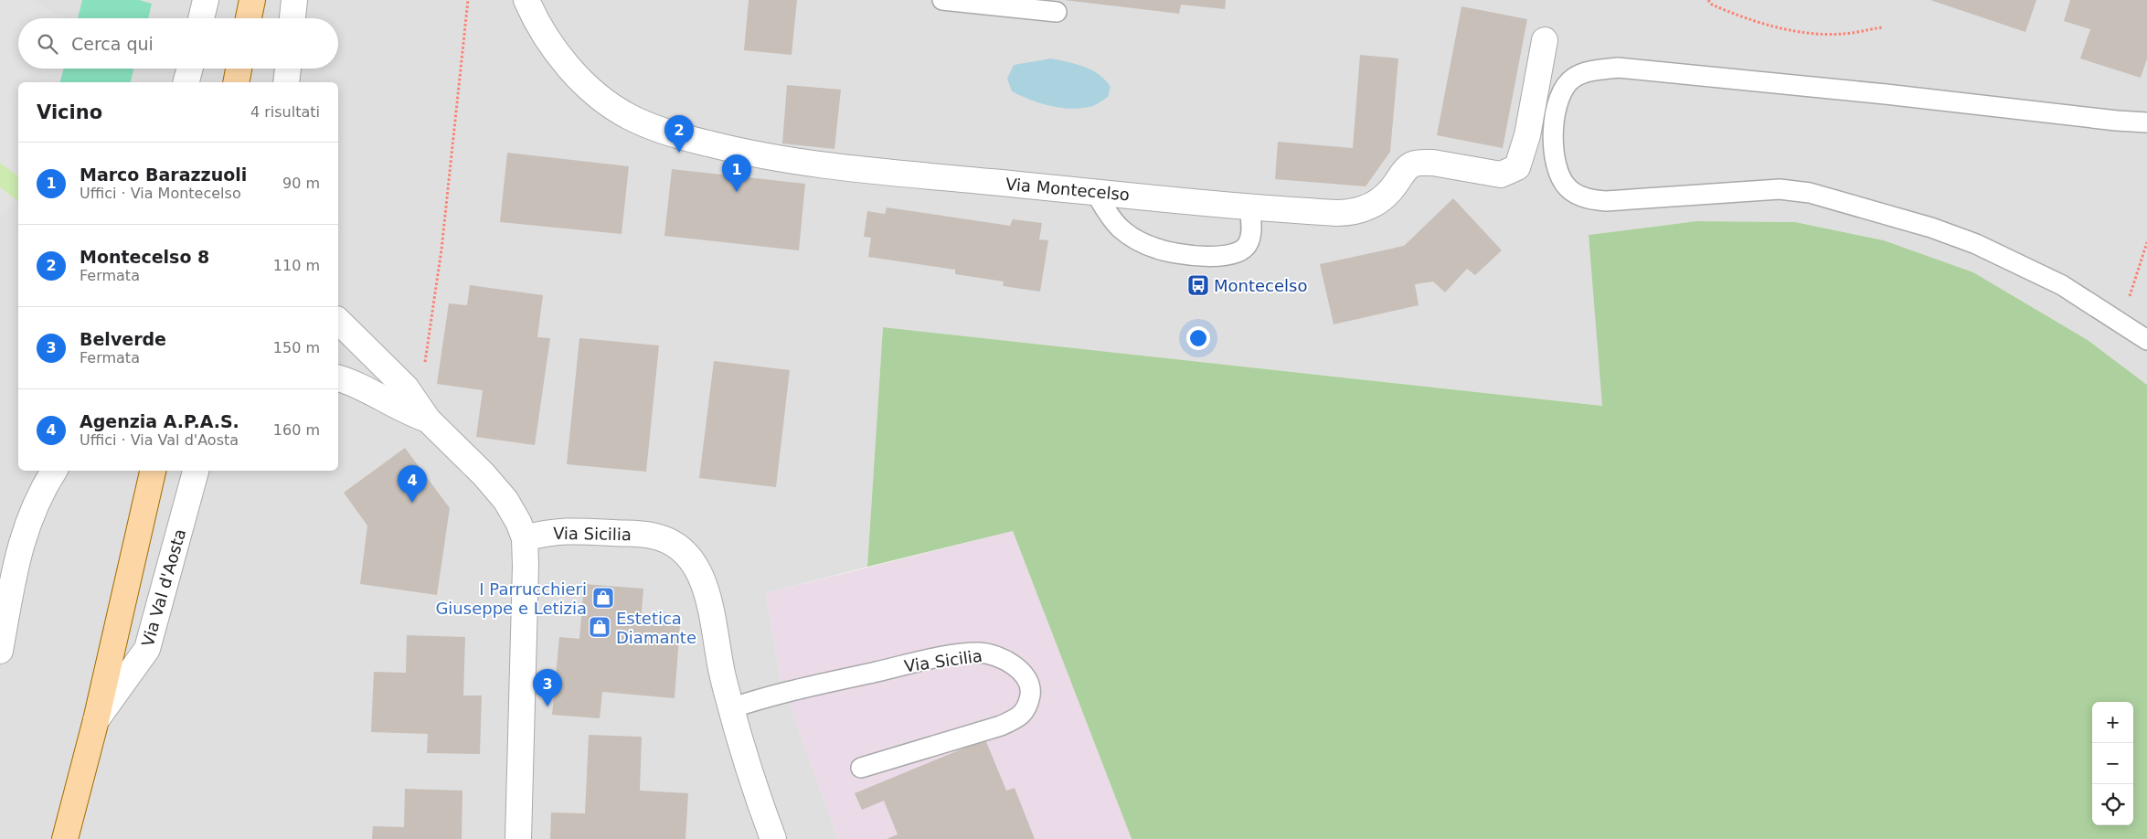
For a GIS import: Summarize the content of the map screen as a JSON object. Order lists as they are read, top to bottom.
{
  "streets": {
    "street": ["Via Montecelso", "Via Sicilia", "Via Val d'Aosta"]
  },
  "places": {
    "bus stop": ["Montecelso"],
    "shop": ["I Parrucchieri Giuseppe e Letizia", "Estetica Diamante"]
  },
  "page": {
    "search": "Cerca qui",
    "heading": ["Vicino", "4 risultati"],
    "pins": [
      "2",
      "1",
      "4",
      "3"
    ],
    "list": [
      {
        "mark": "1",
        "name": "Marco Barazzuoli",
        "note": "Uffici · Via Montecelso",
        "value": "90 m"
      },
      {
        "mark": "2",
        "name": "Montecelso 8",
        "note": "Fermata",
        "value": "110 m"
      },
      {
        "mark": "3",
        "name": "Belverde",
        "note": "Fermata",
        "value": "150 m"
      },
      {
        "mark": "4",
        "name": "Agenzia A.P.A.S.",
        "note": "Uffici · Via Val d'Aosta",
        "value": "160 m"
      }
    ],
    "map_buttons": ["+", "−"]
  }
}
